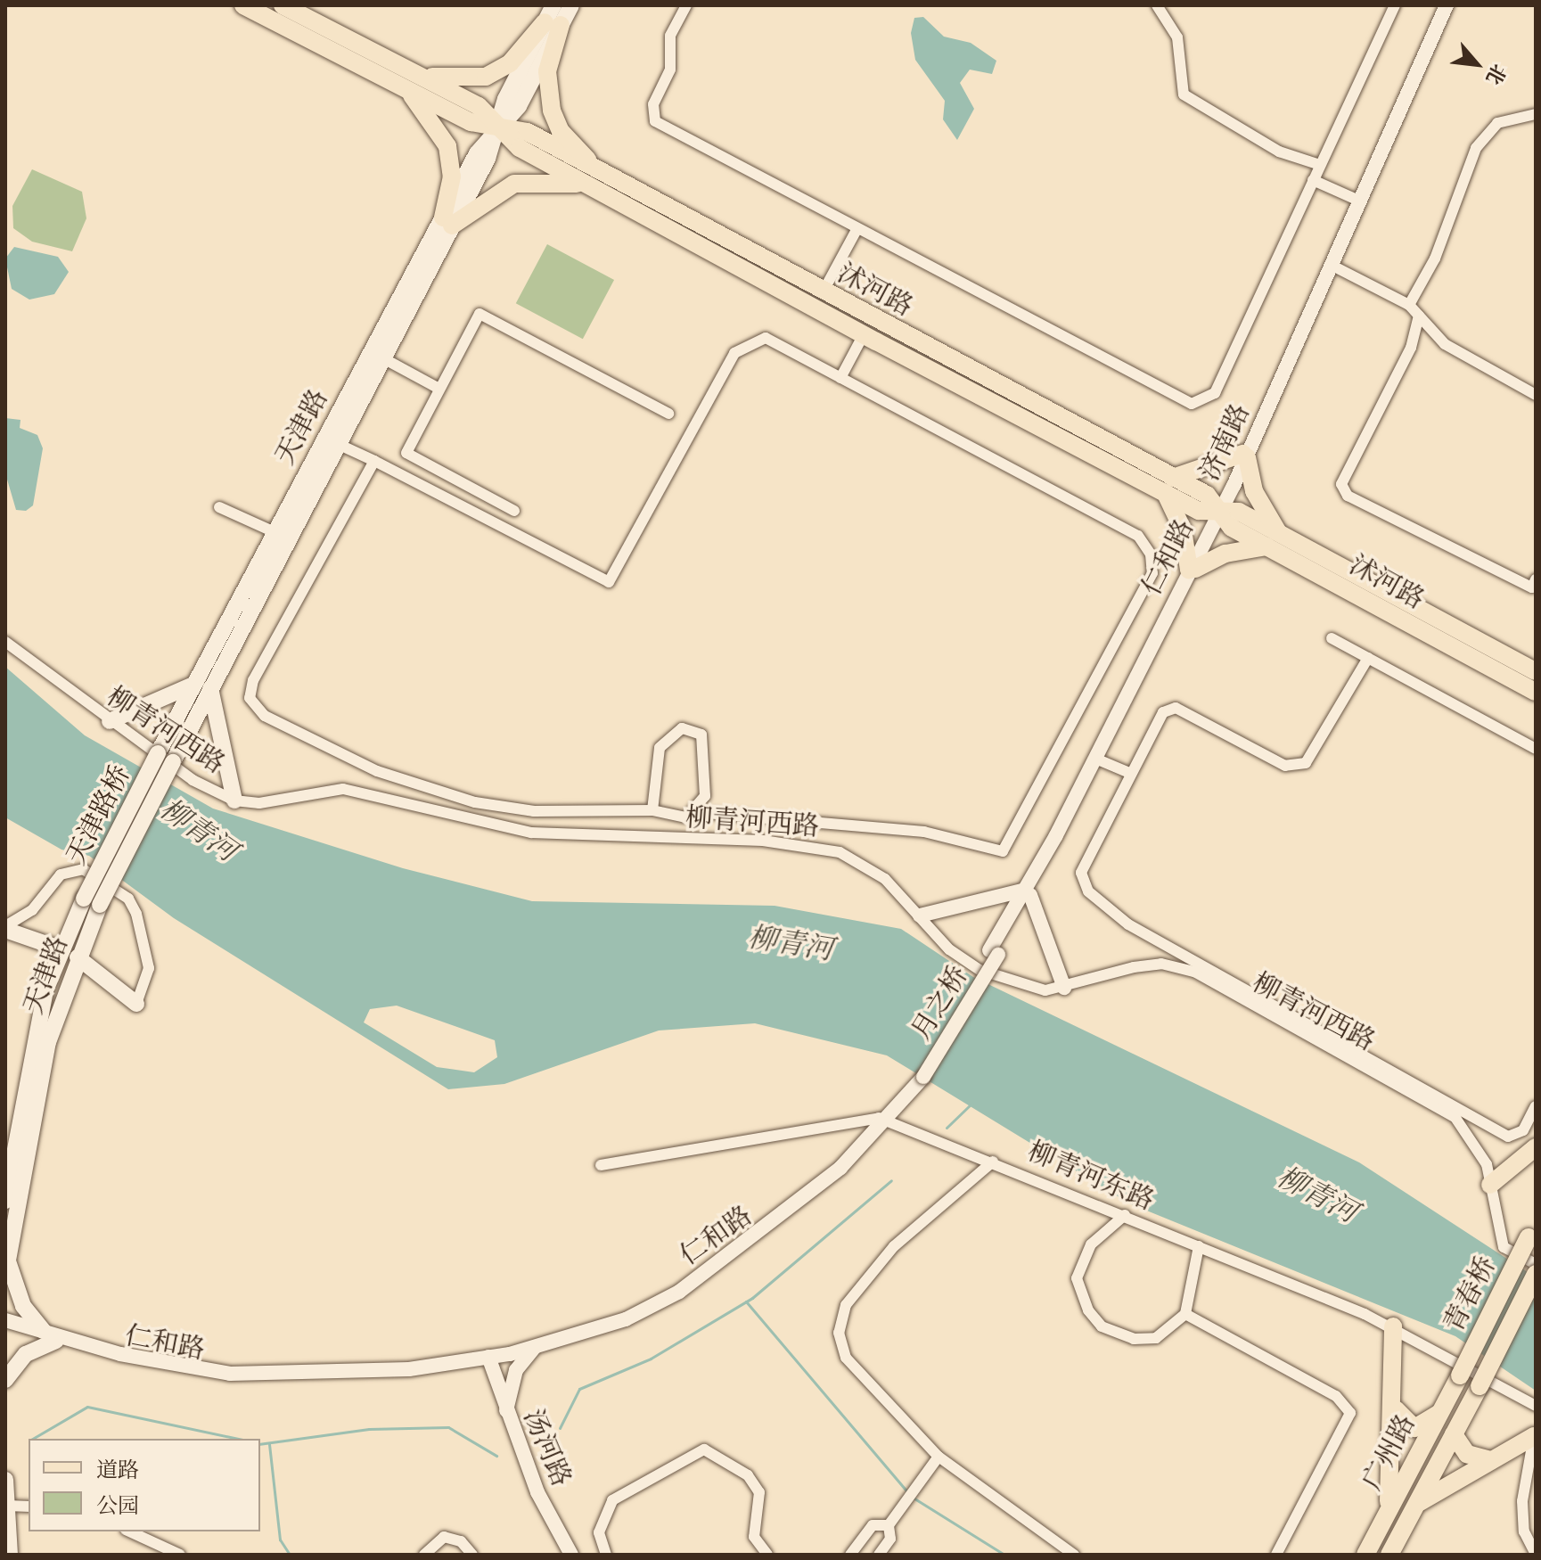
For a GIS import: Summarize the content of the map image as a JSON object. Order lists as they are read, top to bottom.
{
  "streets": {
    "main road": [
      "沭河路",
      "天津路",
      "天津路桥",
      "青春桥",
      "广州路"
    ],
    "street": [
      "济南路",
      "仁和路",
      "柳青河西路",
      "月之桥",
      "柳青河东路",
      "汤河路"
    ]
  },
  "crossings": [
    ["沭河路", "天津路"],
    ["沭河路", "济南路"],
    ["沭河路", "仁和路"],
    ["天津路", "天津路桥"],
    ["济南路", "仁和路"],
    ["仁和路", "月之桥"],
    ["仁和路", "柳青河东路"],
    ["仁和路", "汤河路"],
    ["青春桥", "广州路"]
  ],
  "water": ["柳青河"],
  "legend": ["道路", "公园"],
  "north": "bottom right"
}
